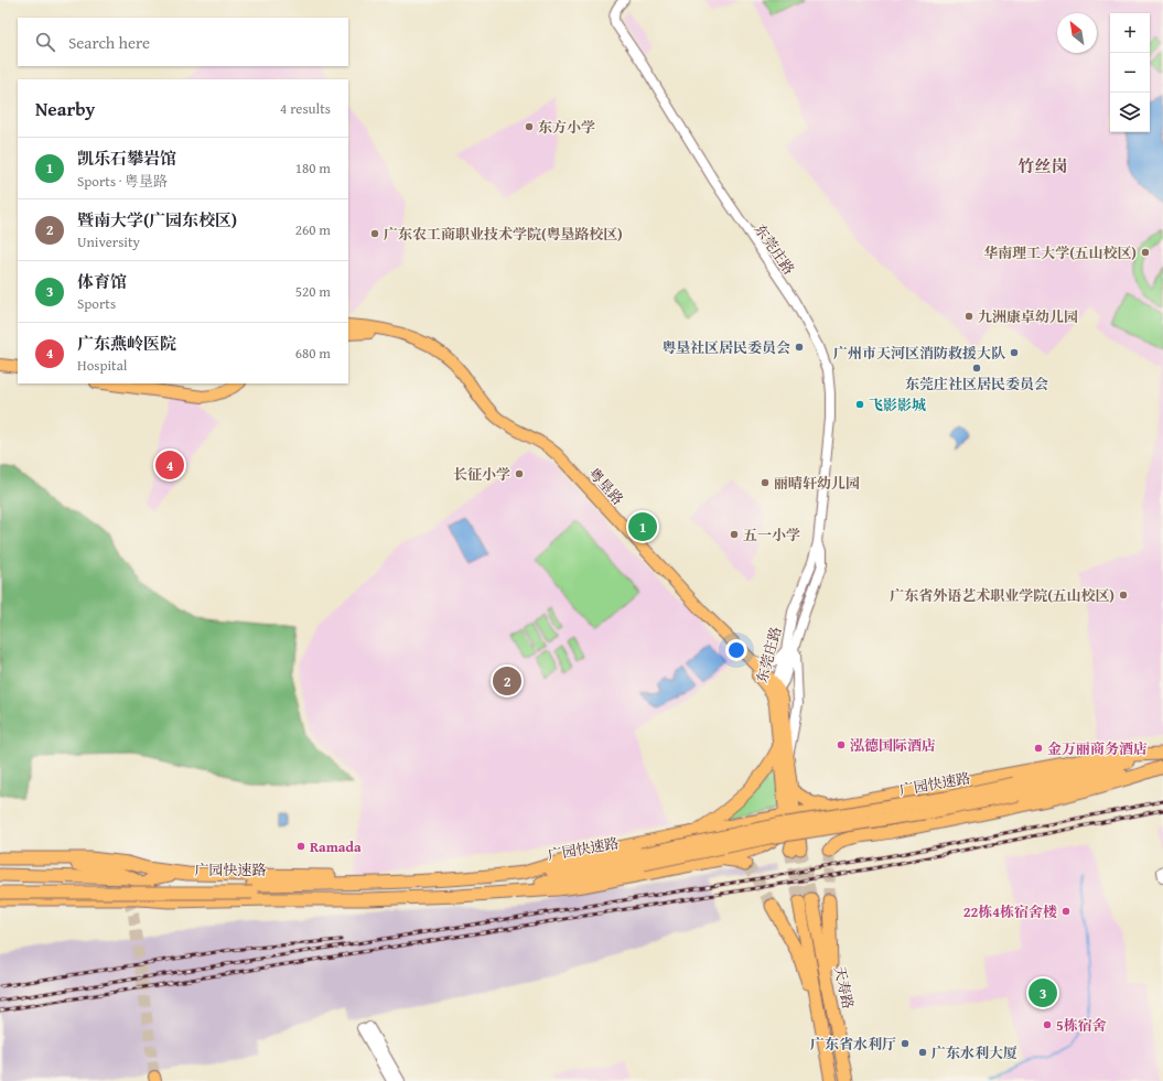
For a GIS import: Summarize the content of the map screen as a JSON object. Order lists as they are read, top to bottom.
{
  "streets": {
    "highway": ["广园快速路", "天寿路"],
    "main road": ["粤垦路"],
    "street": ["东莞庄路"]
  },
  "crossings": [
    ["东莞庄路", "粤垦路"]
  ],
  "districts": ["竹丝岗"],
  "places": [
    "东方小学",
    "广东农工商职业技术学院(粤垦路校区)",
    "华南理工大学(五山校区)",
    "九洲康卓幼儿园",
    "粤垦社区居民委员会",
    "广州市天河区消防救援大队",
    "东莞庄社区居民委员会",
    "飞影影城",
    "长征小学",
    "丽晴轩幼儿园",
    "五一小学",
    "广东省外语艺术职业学院(五山校区)",
    "泓德国际酒店",
    "金万丽商务酒店",
    "Ramada",
    "22栋4栋宿舍楼",
    "5栋宿舍",
    "广东省水利厅",
    "广东水利大厦"
  ],
  "north": "top left",
  "page": {
    "map_buttons": ["+", "−"],
    "search": "Search here",
    "heading": ["Nearby", "4 results"],
    "list": [
      {
        "mark": "1",
        "name": "凯乐石攀岩馆",
        "note": "Sports · 粤垦路",
        "value": "180 m"
      },
      {
        "mark": "2",
        "name": "暨南大学(广园东校区)",
        "note": "University",
        "value": "260 m"
      },
      {
        "mark": "3",
        "name": "体育馆",
        "note": "Sports",
        "value": "520 m"
      },
      {
        "mark": "4",
        "name": "广东燕岭医院",
        "note": "Hospital",
        "value": "680 m"
      }
    ],
    "pins": [
      "4",
      "1",
      "2",
      "3"
    ]
  }
}
